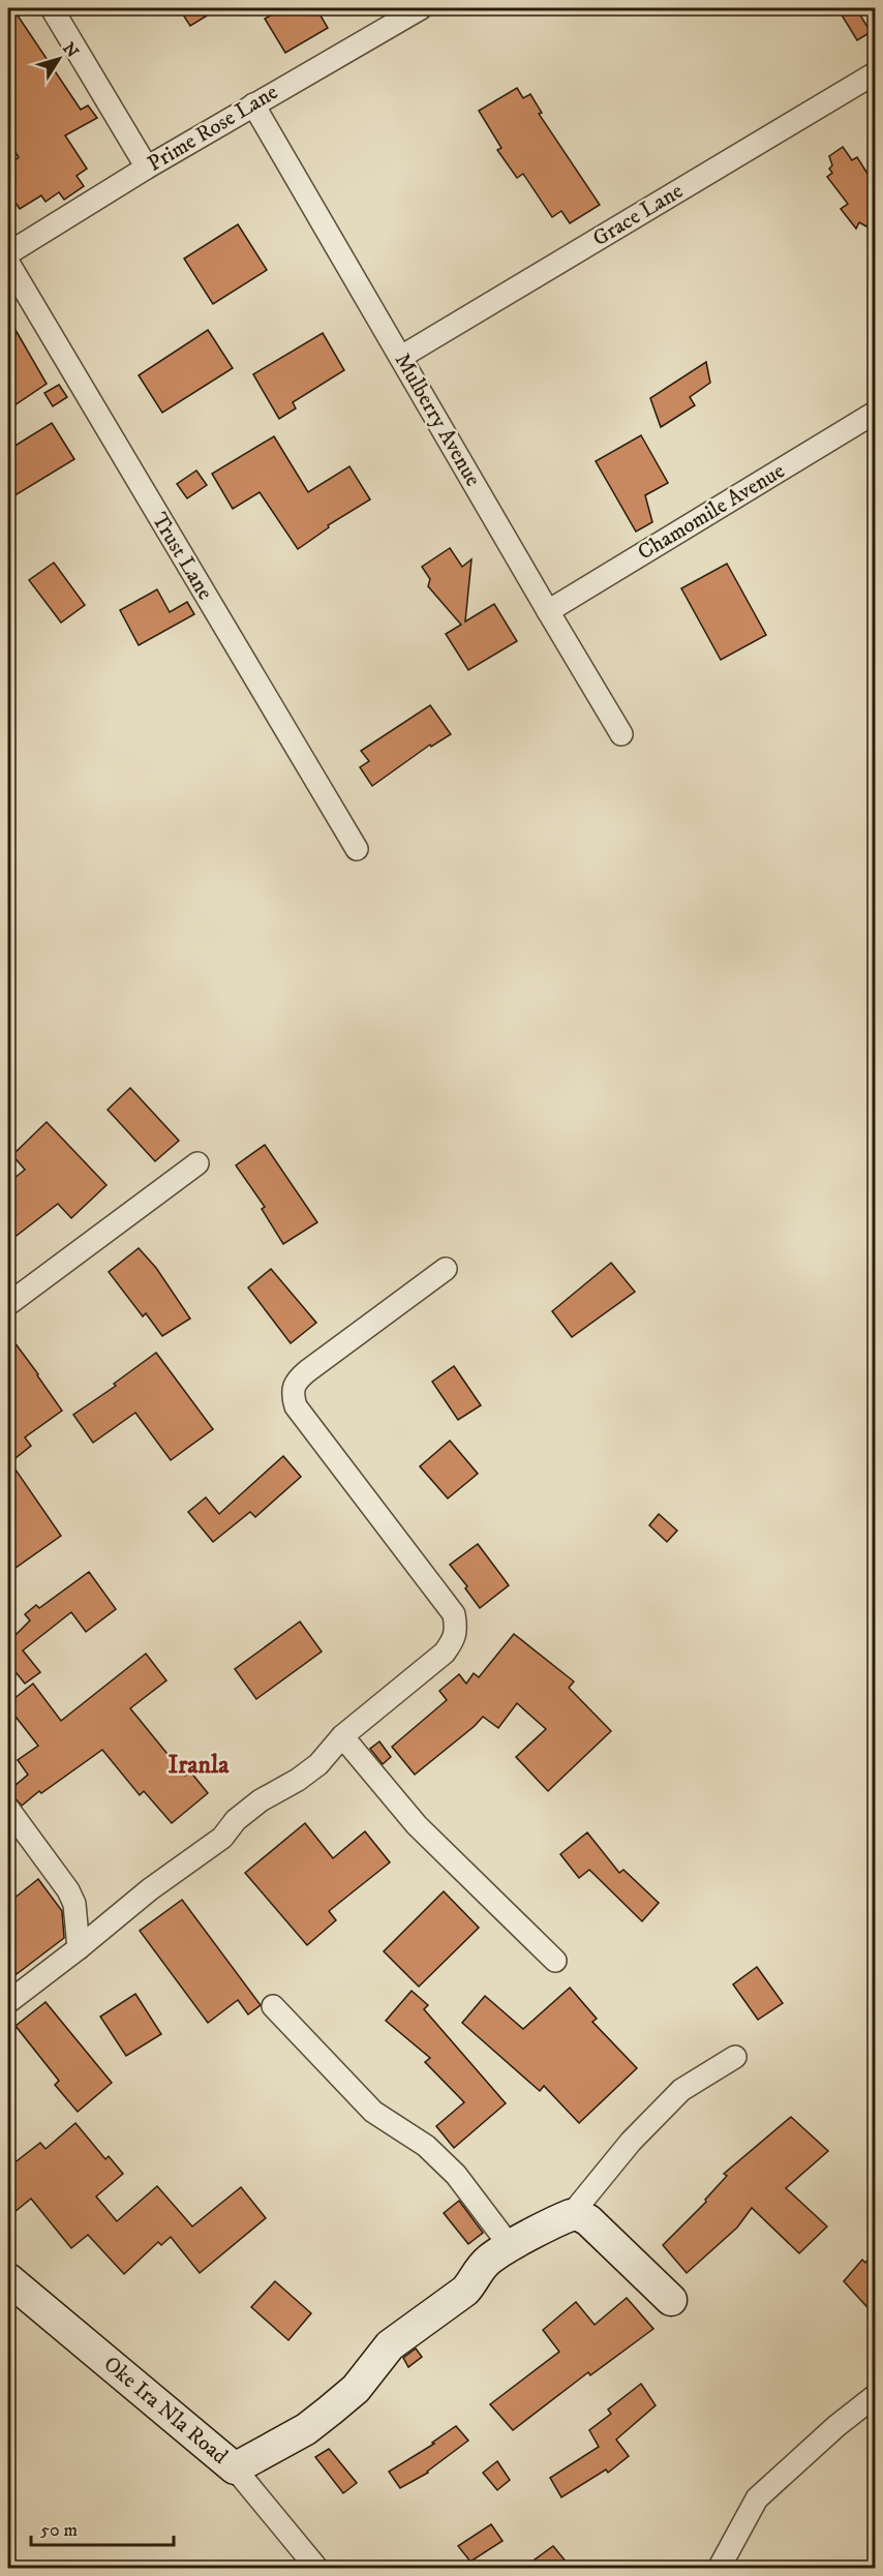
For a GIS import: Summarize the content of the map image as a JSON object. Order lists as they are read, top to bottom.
{
  "streets": {
    "street": [
      "Prime Rose Lane",
      "Grace Lane",
      "Mulberry Avenue",
      "Chamomile Avenue",
      "Trust Lane",
      "Oke Ira Nla Road"
    ]
  },
  "crossings": [
    ["Prime Rose Lane", "Mulberry Avenue"],
    ["Grace Lane", "Mulberry Avenue"],
    ["Mulberry Avenue", "Chamomile Avenue"]
  ],
  "districts": ["Iranla"],
  "scale_bar": "50 m",
  "north": "top right"
}
